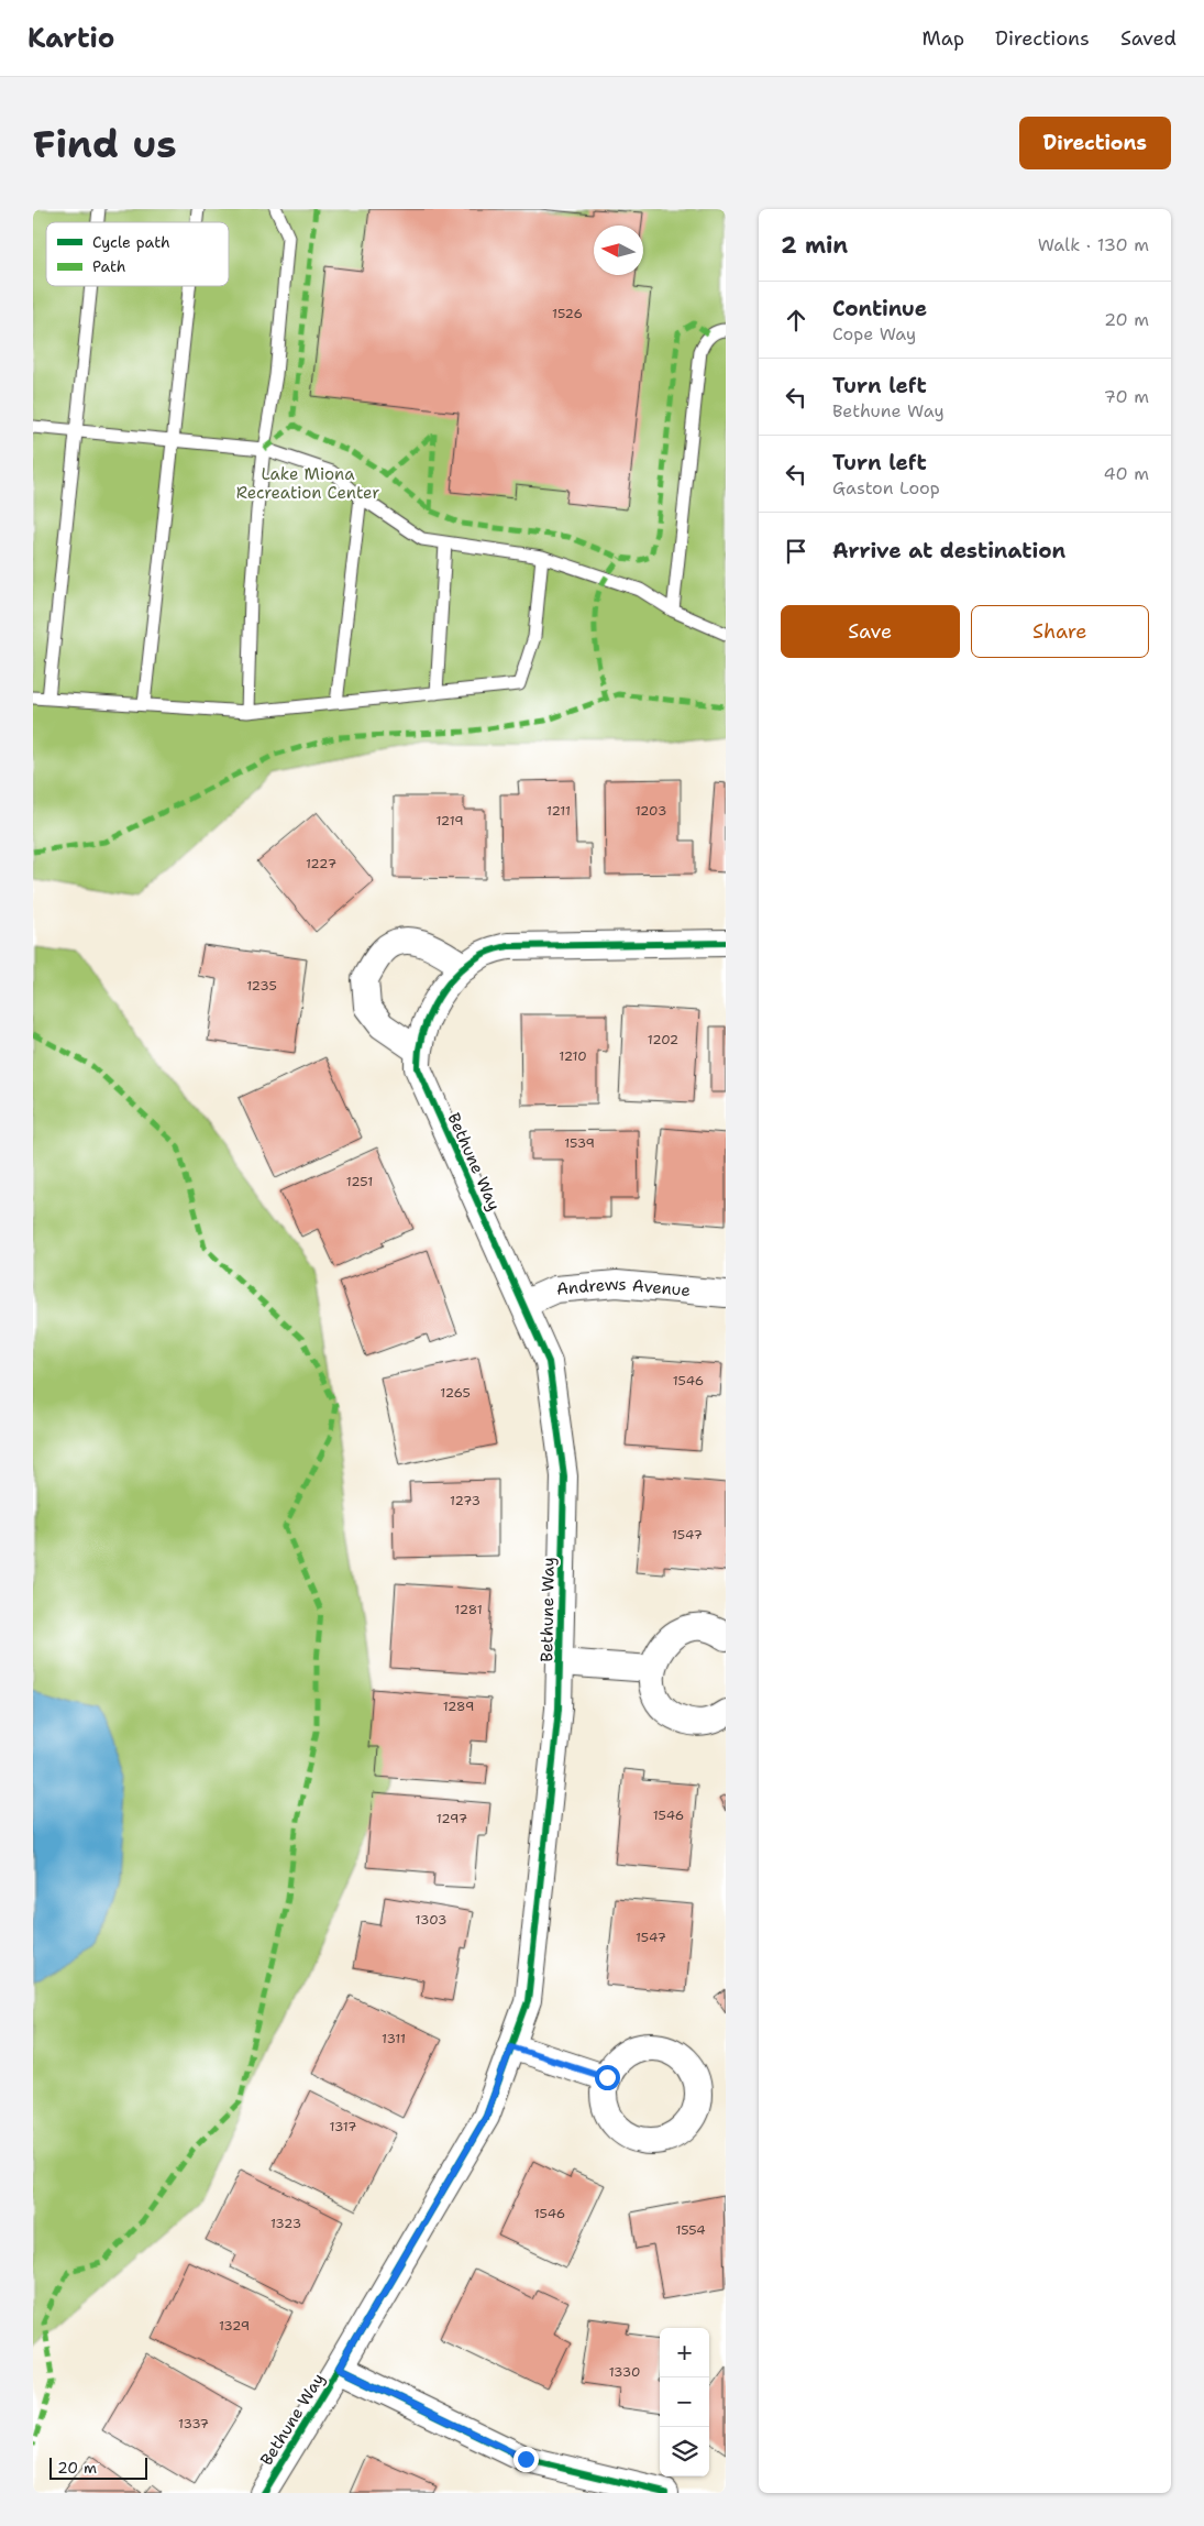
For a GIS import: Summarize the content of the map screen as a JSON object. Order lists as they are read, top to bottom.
{
  "streets": {
    "street": ["Bethune Way", "Andrews Avenue"]
  },
  "crossings": [
    ["Bethune Way", "Andrews Avenue"]
  ],
  "parks": ["Lake Miona Recreation Center"],
  "house_numbers": [
    "1526",
    "1211",
    "1203",
    "1219",
    "1227",
    "1235",
    "1202",
    "1210",
    "1539",
    "1251",
    "1546",
    "1265",
    "1273",
    "1547",
    "1281",
    "1289",
    "1546",
    "1297",
    "1303",
    "1547",
    "1311",
    "1317",
    "1546",
    "1323",
    "1554",
    "1329",
    "1330",
    "1337"
  ],
  "legend": ["Cycle path", "Path"],
  "scale_bar": "20 m",
  "north": "left",
  "page": {
    "header": "Kartio",
    "nav": ["Map", "Directions", "Saved"],
    "buttons": [
      "Directions",
      ["Save", "Share"]
    ],
    "title": "Find us",
    "heading": ["2 min", "Walk · 130 m"],
    "list": [
      ["Continue", "Cope Way", "20 m"],
      ["Turn left", "Bethune Way", "70 m"],
      ["Turn left", "Gaston Loop", "40 m"],
      "Arrive at destination"
    ],
    "map_buttons": ["+", "−"],
    "scale": "20 m"
  }
}
